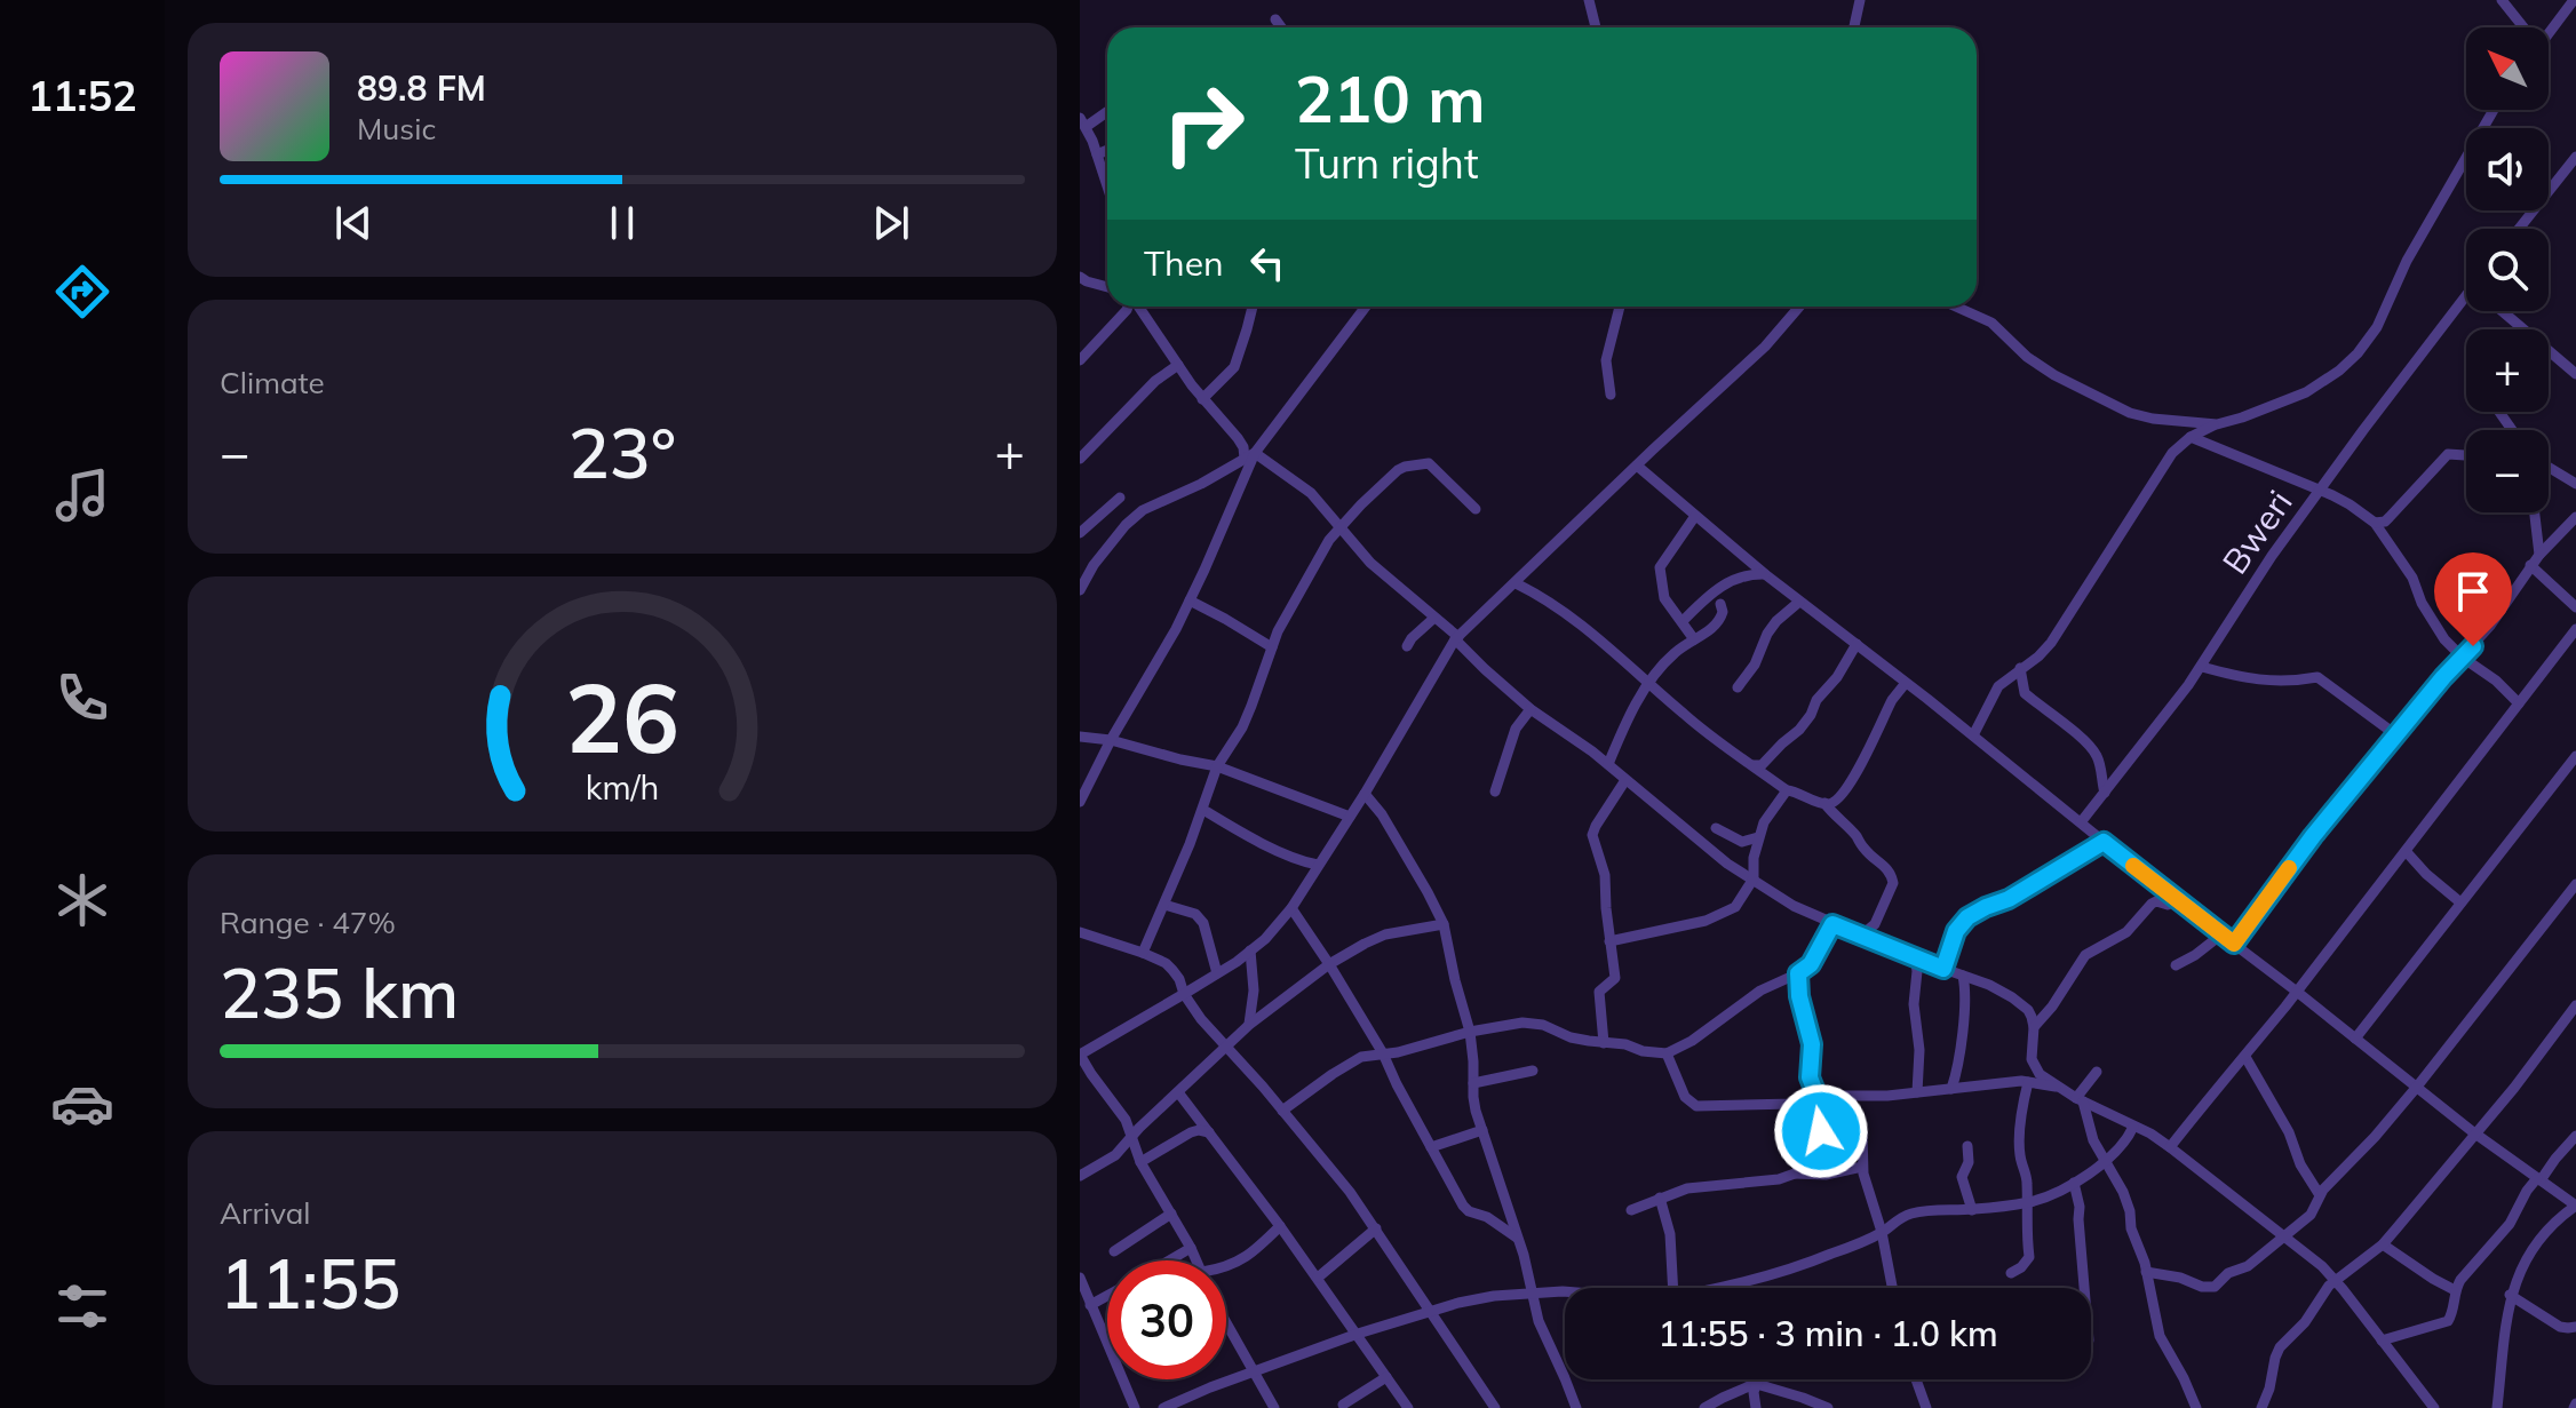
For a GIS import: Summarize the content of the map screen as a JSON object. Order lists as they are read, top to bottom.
{
  "streets": {
    "street": ["Bweri"]
  },
  "north": "top left",
  "page": {
    "tabs": "11:52",
    "map_buttons": ["+", "−"],
    "turn": ["210 m", "Turn right"],
    "song": ["89.8 FM", "Music"],
    "then": "Then",
    "tile": [
      "Climate",
      ["Range · 47%", "235 km"],
      ["Arrival", "11:55"]
    ],
    "heat": ["−", "23°", "+"],
    "limit": "30",
    "trip": "11:55 · 3 min · 1.0 km",
    "gauge": ["26", "km/h"]
  }
}
